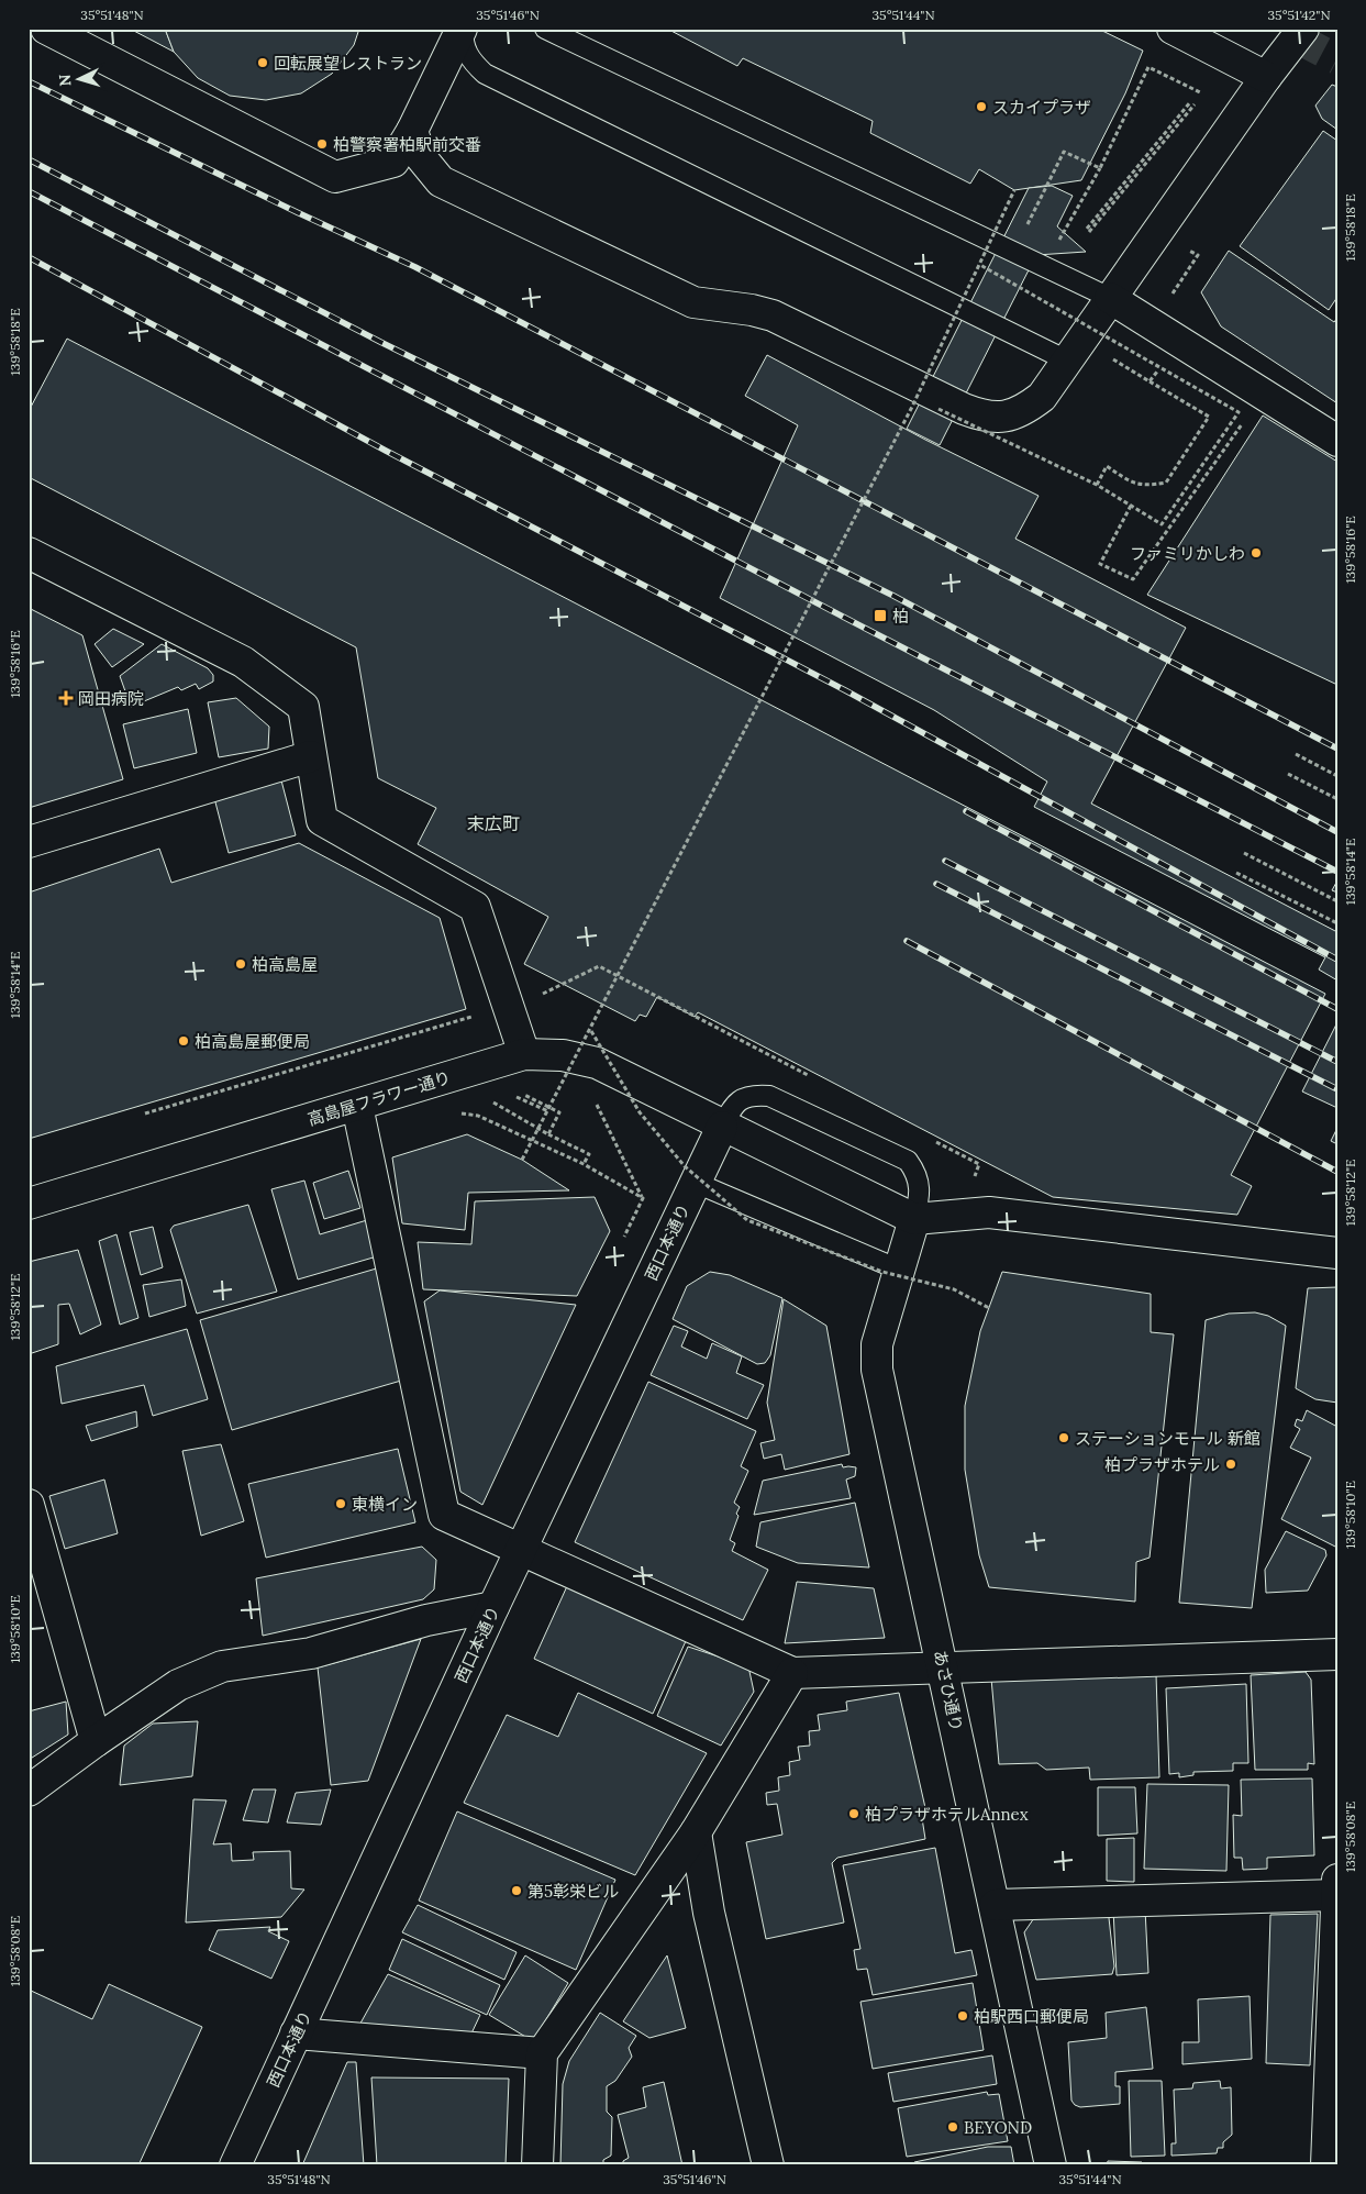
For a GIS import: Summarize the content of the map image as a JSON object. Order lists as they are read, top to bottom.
{
  "streets": {
    "street": ["高島屋フラワー通り", "西口本通り", "あさひ通り"]
  },
  "crossings": [
    ["高島屋フラワー通り", "西口本通り"],
    ["高島屋フラワー通り", "あさひ通り"]
  ],
  "districts": ["末広町"],
  "places": {
    "other": [
      "回転展望レストラン",
      "スカイプラザ",
      "柏警察署柏駅前交番",
      "ファミリかしわ",
      "柏高島屋",
      "柏高島屋郵便局",
      "ステーションモール 新館",
      "柏プラザホテル",
      "東横イン",
      "柏プラザホテルAnnex",
      "第5彰栄ビル",
      "柏駅西口郵便局",
      "BEYOND"
    ],
    "transit": ["柏"],
    "health": ["岡田病院"]
  },
  "north": "left",
  "coordinates": [
    "35°51'48\"N",
    "35°51'46\"N",
    "35°51'44\"N",
    "35°51'42\"N",
    "139°58'18\"E",
    "139°58'16\"E",
    "139°58'14\"E",
    "139°58'12\"E",
    "139°58'10\"E",
    "139°58'08\"E"
  ]
}
